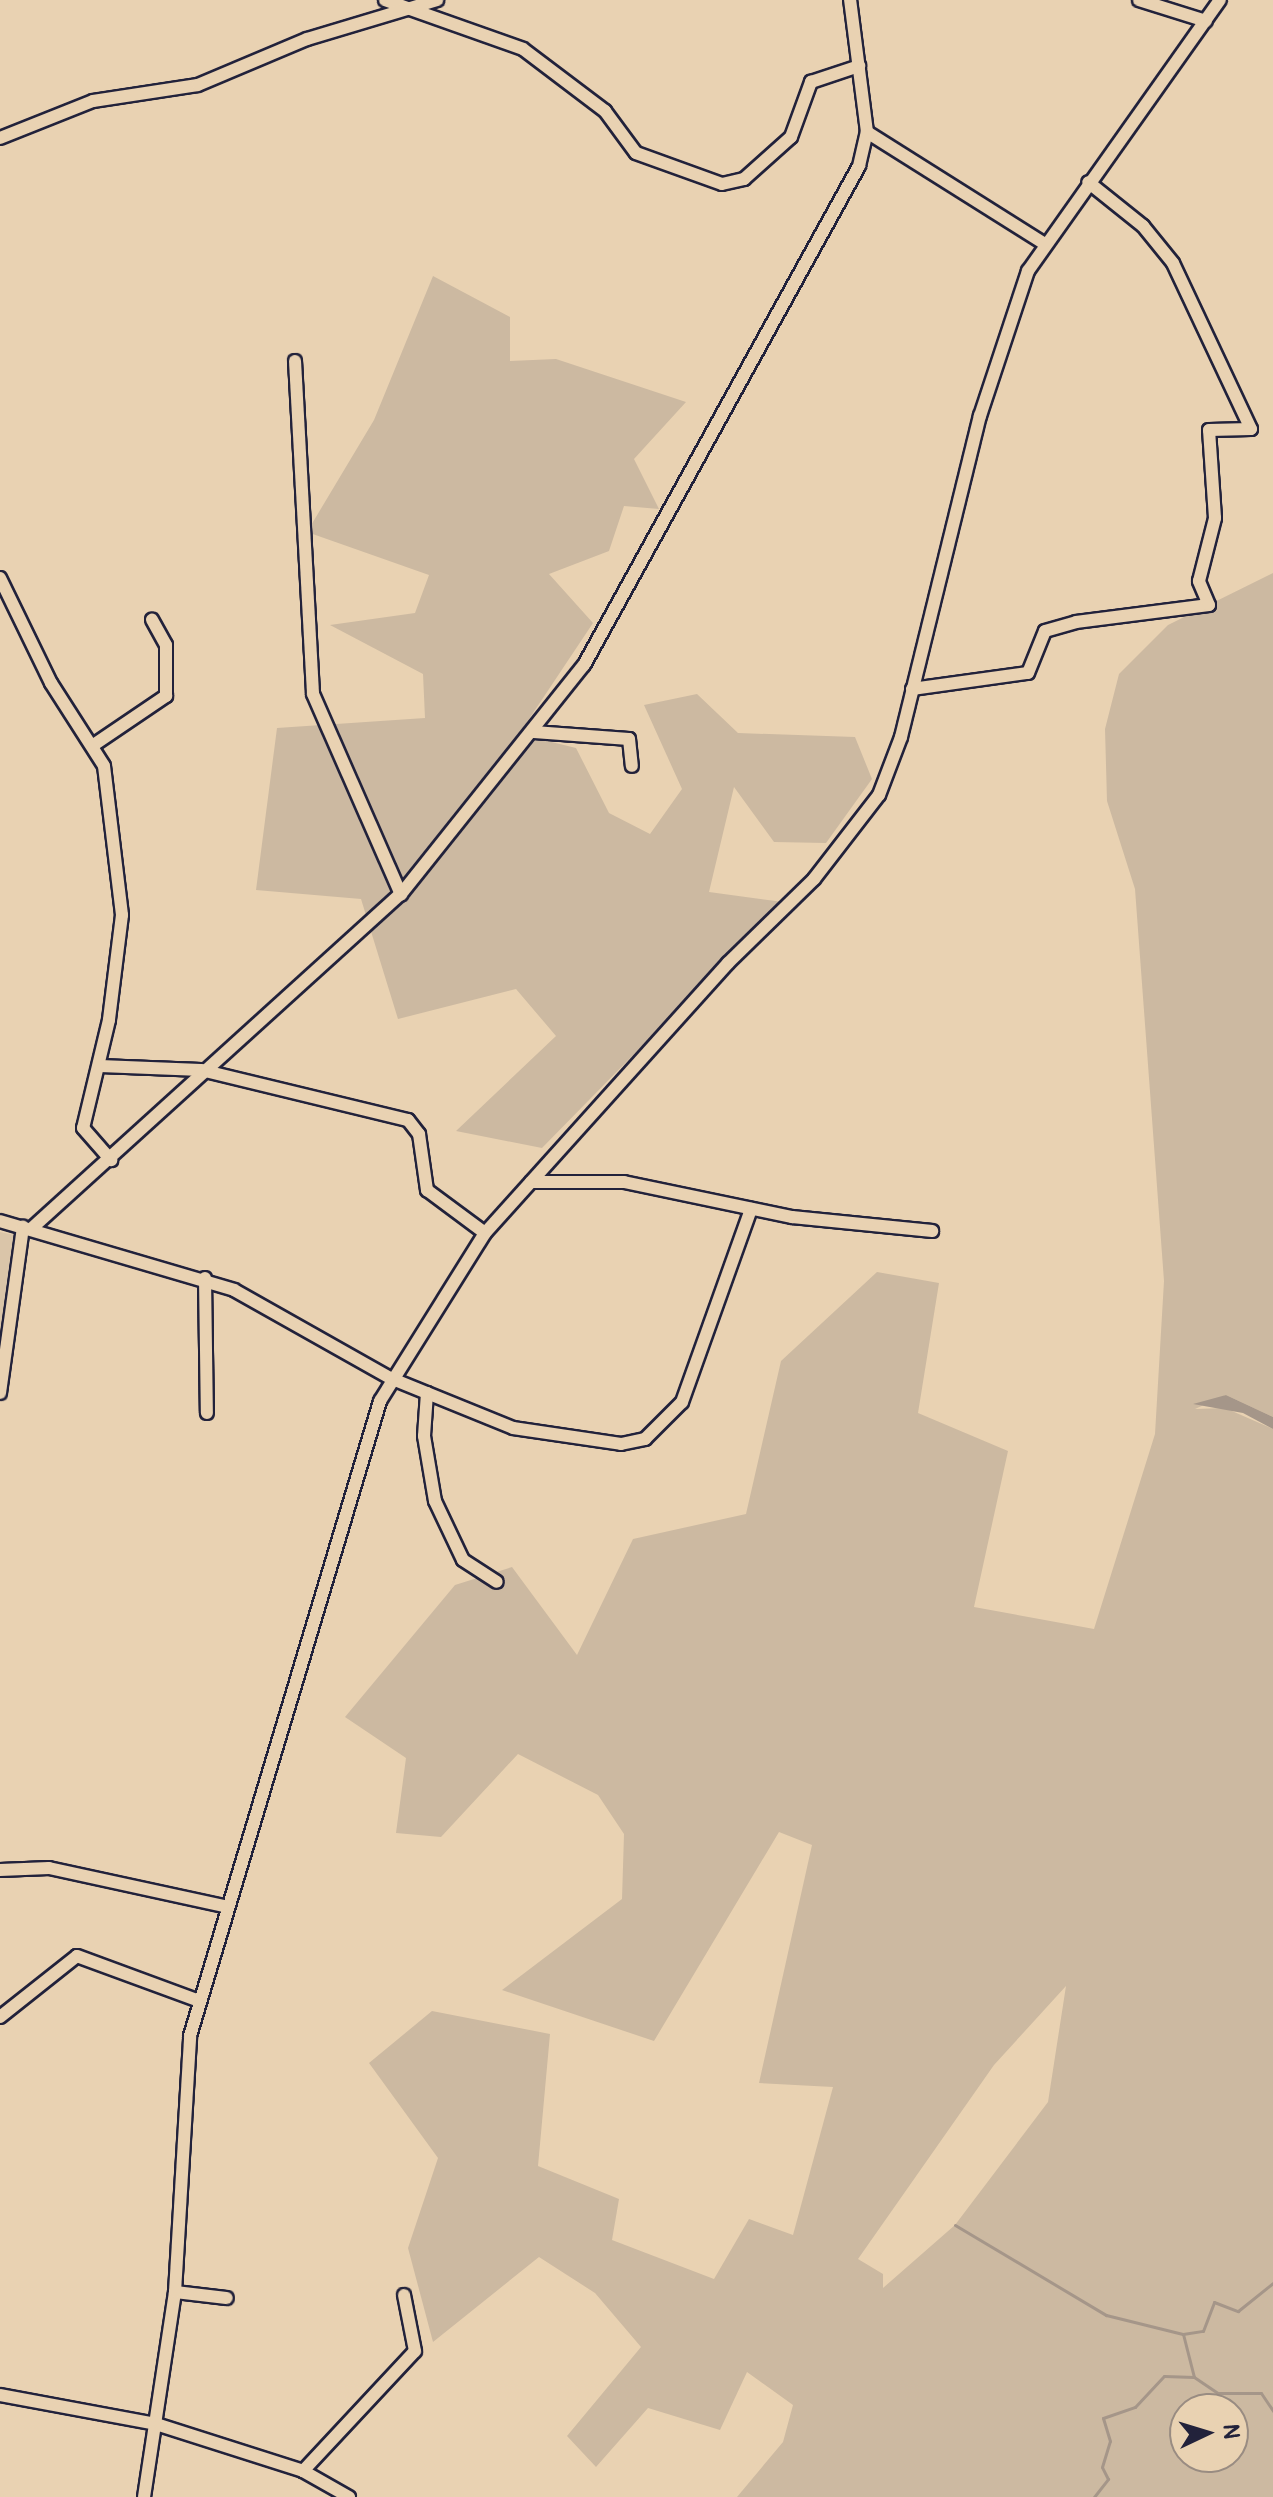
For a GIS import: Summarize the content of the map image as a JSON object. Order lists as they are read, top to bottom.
{
  "north": "right"
}
